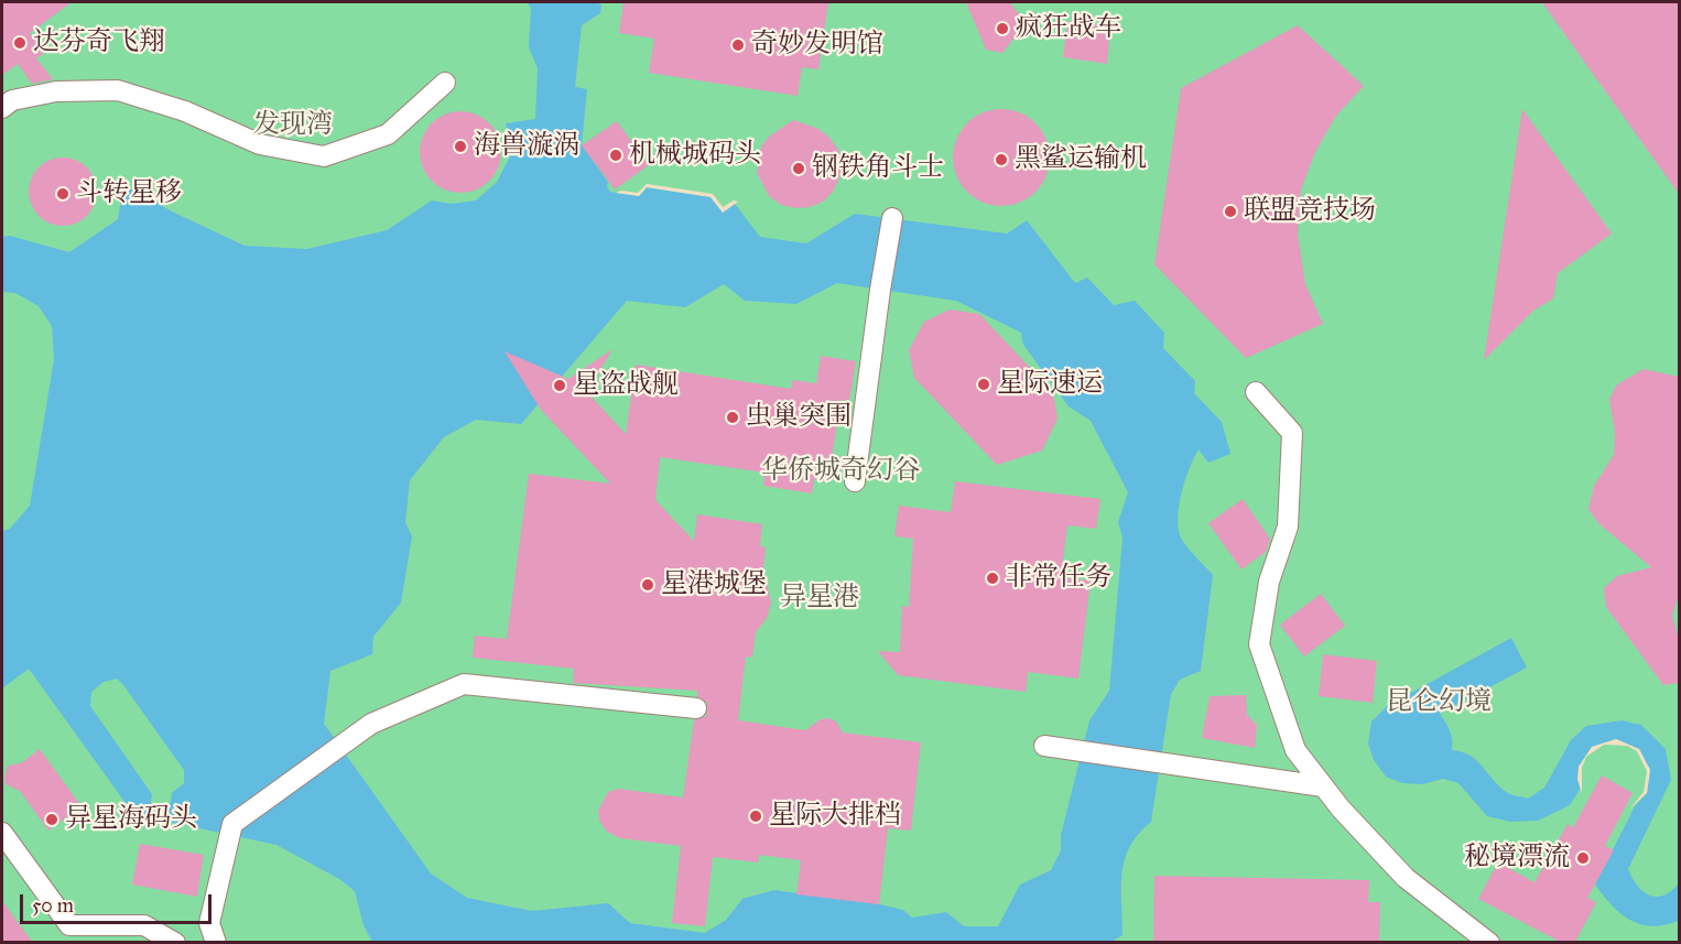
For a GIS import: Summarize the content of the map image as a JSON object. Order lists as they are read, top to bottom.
{
  "parks": [
    "发现湾",
    "华侨城奇幻谷",
    "异星港",
    "昆仑幻境"
  ],
  "places": [
    "疯狂战车",
    "达芬奇飞翔",
    "奇妙发明馆",
    "海兽漩涡",
    "机械城码头",
    "黑鲨运输机",
    "钢铁角斗士",
    "斗转星移",
    "联盟竞技场",
    "星际速运",
    "星盗战舰",
    "虫巢突围",
    "非常任务",
    "星港城堡",
    "星际大排档",
    "异星海码头",
    "秘境漂流"
  ],
  "scale_bar": "50 m"
}
